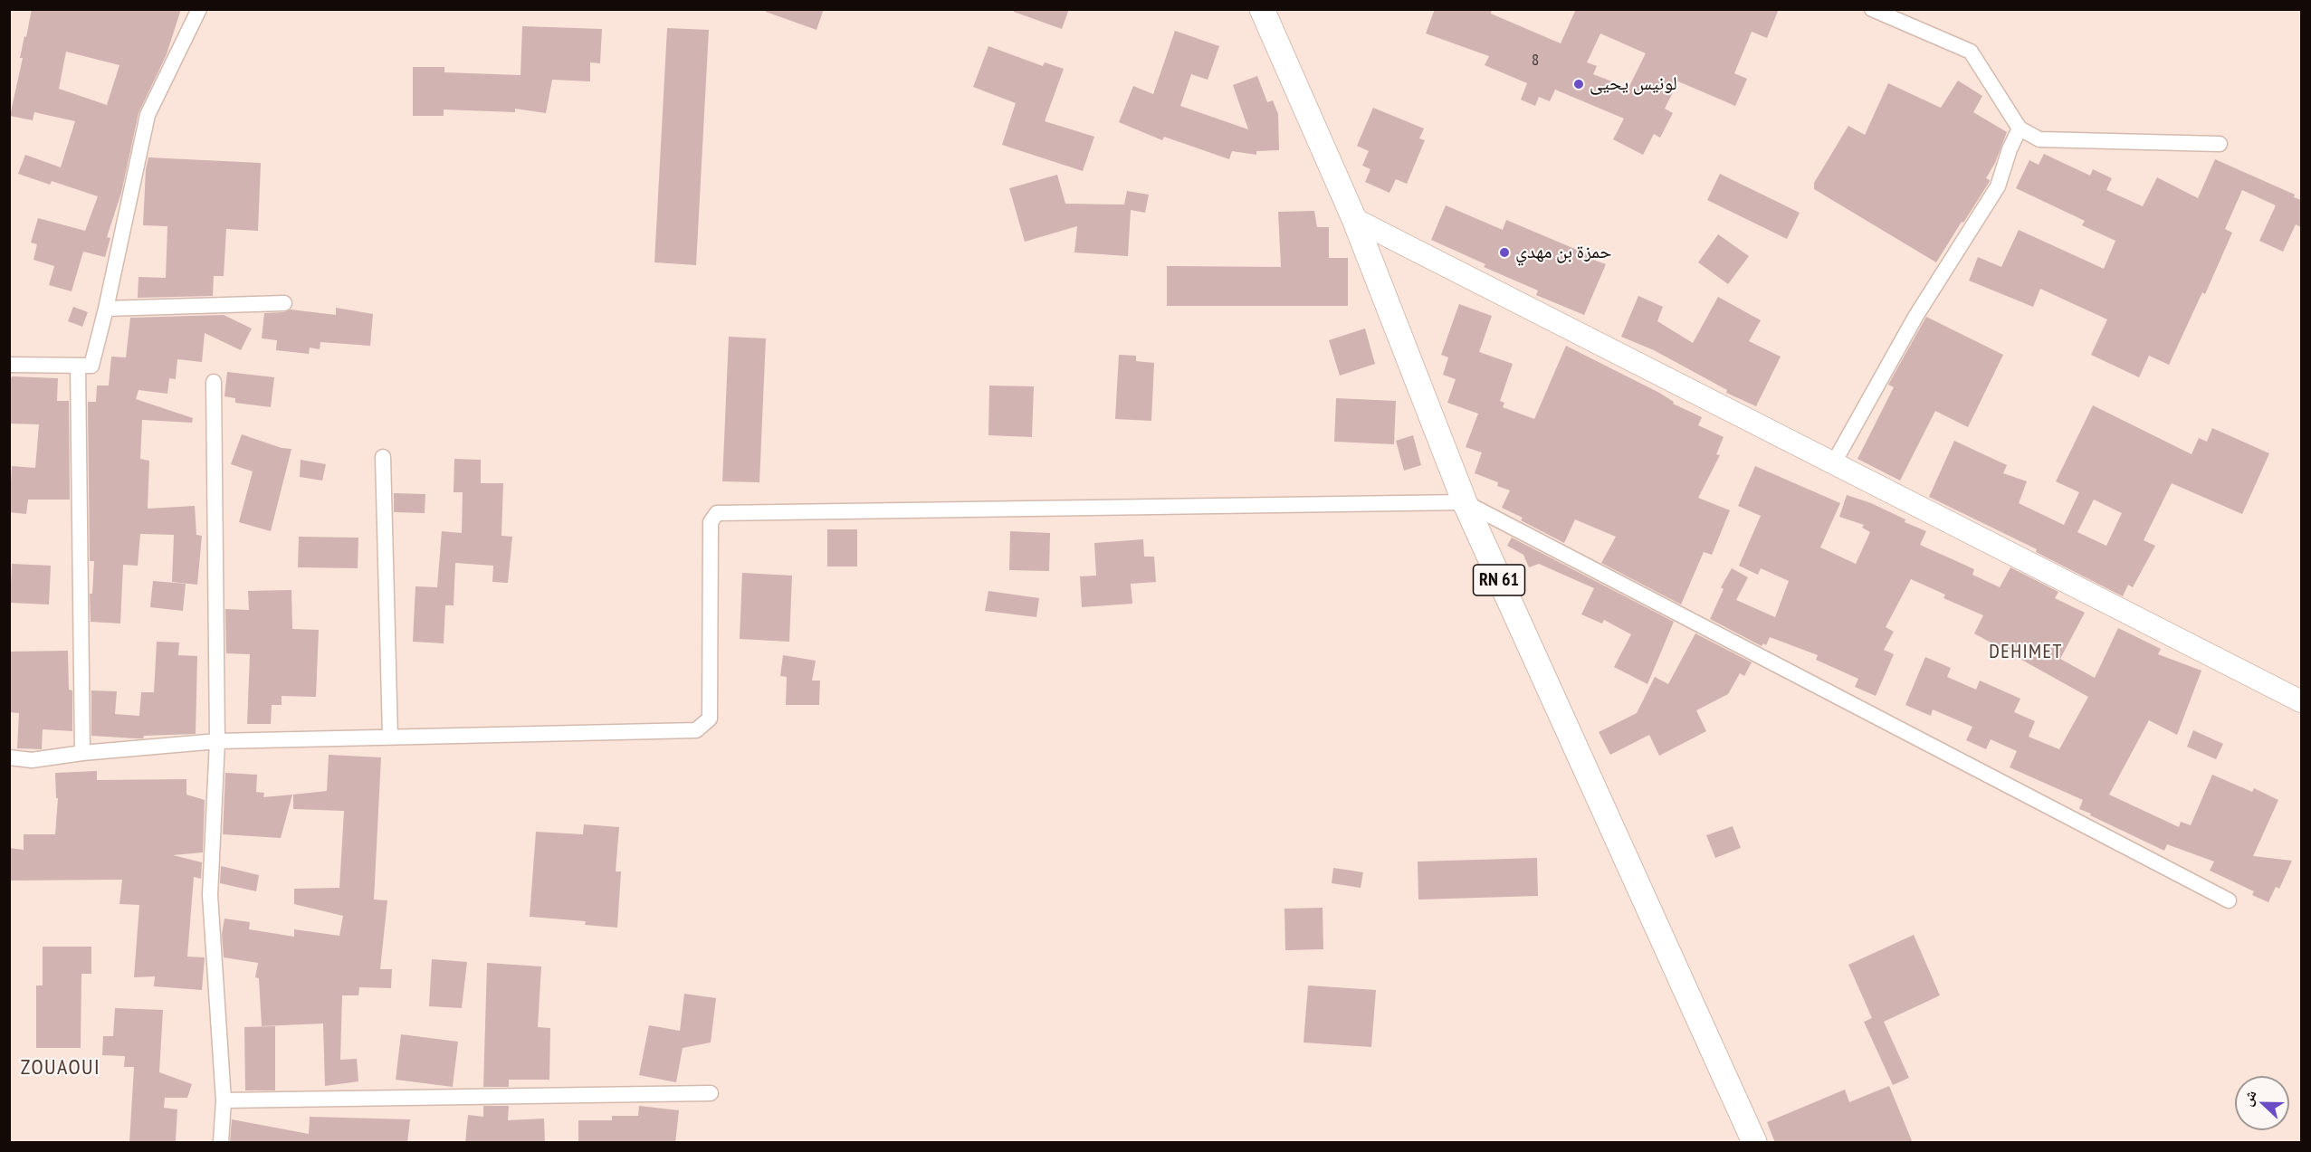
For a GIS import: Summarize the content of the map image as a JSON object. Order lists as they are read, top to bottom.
{
  "streets": {
    "main road": ["RN 61"]
  },
  "districts": ["DEHIMET", "ZOUAOUI"],
  "places": ["لونيس يحيى", "حمزة بن مهدي"],
  "house_numbers": ["8"],
  "north": "left"
}
